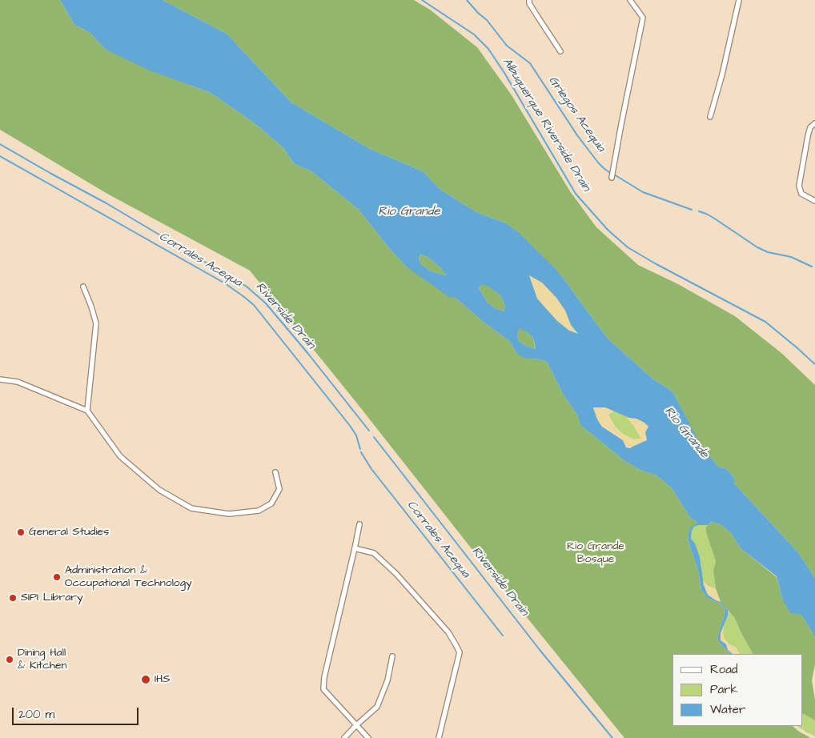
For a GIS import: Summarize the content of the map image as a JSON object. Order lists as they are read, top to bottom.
{
  "water": [
    "Griegos Acequia",
    "Albuquerque Riverside Drain",
    "Rio Grande",
    "Corrales Acequa",
    "Riverside Drain"
  ],
  "parks": ["Rio Grande Bosque"],
  "places": [
    "General Studies",
    "Administration & Occupational Technology",
    "SIPI Library",
    "Dining Hall & Kitchen",
    "IHS"
  ],
  "legend": ["Road", "Park", "Water"],
  "scale_bar": "200 m"
}
